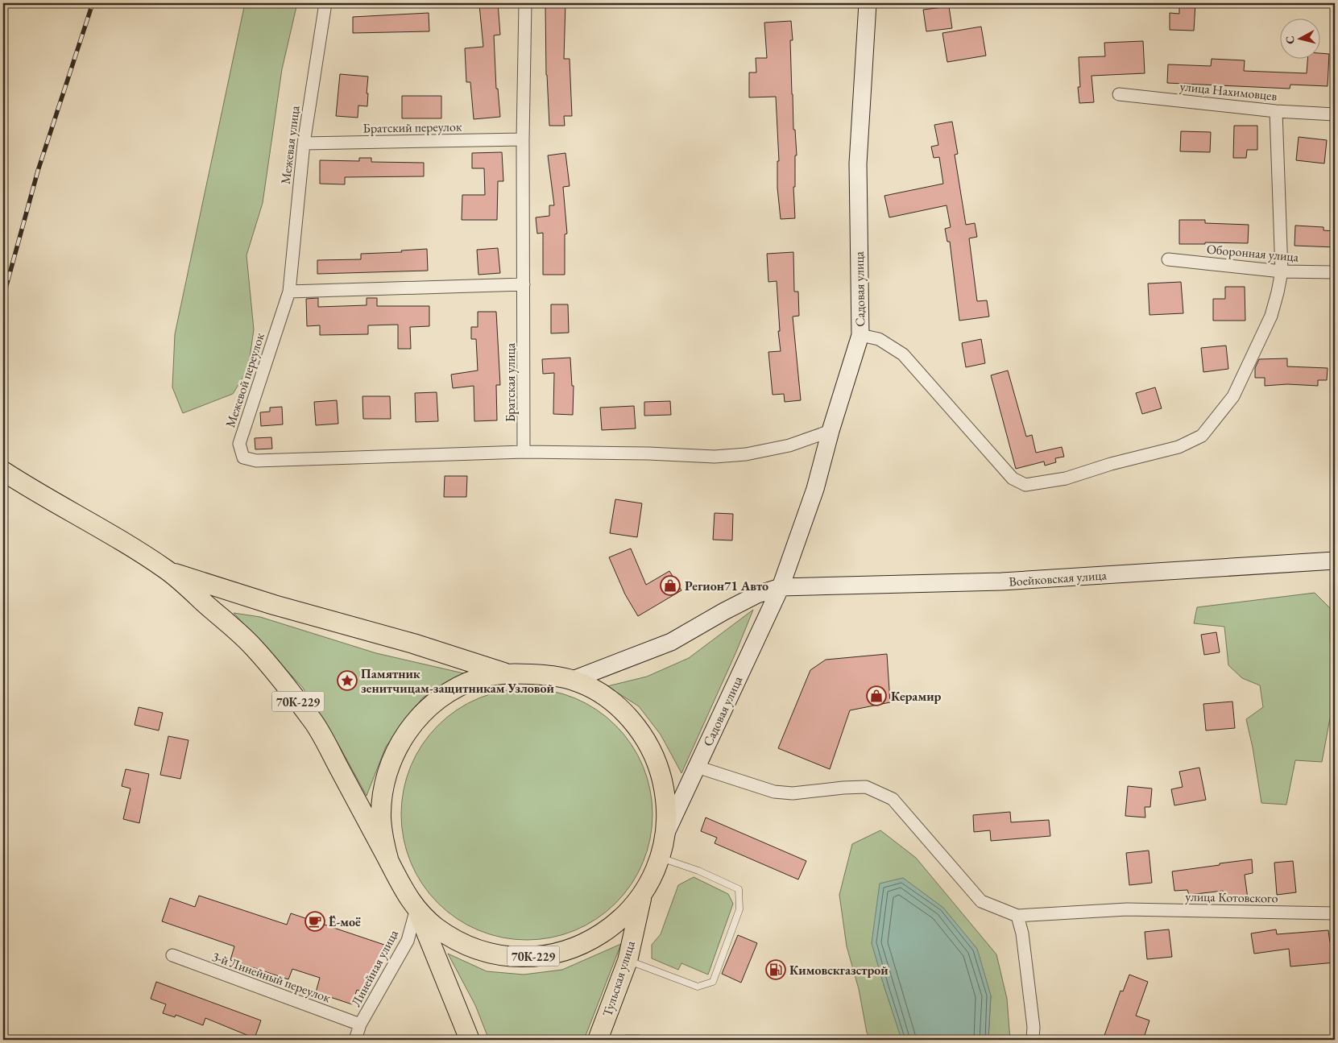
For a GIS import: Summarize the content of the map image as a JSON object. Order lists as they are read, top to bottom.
{
  "streets": {
    "main road": [
      "Садовая улица",
      "Воейковская улица",
      "70К-229",
      "Тульская улица"
    ],
    "street": [
      "улица Нахимовцев",
      "Братский переулок",
      "Межевая улица",
      "Оборонная улица",
      "Межевой переулок",
      "Братская улица",
      "улица Котовского",
      "Линейная улица",
      "3-й Линейный переулок"
    ]
  },
  "crossings": [
    ["Братский переулок", "Межевая улица"],
    ["Братский переулок", "Братская улица"],
    ["Межевая улица", "Межевой переулок"],
    ["Садовая улица", "Воейковская улица"],
    ["Садовая улица", "70К-229"],
    ["Межевой переулок", "Братская улица"],
    ["70К-229", "Линейная улица"],
    ["70К-229", "Тульская улица"],
    ["Линейная улица", "3-й Линейный переулок"]
  ],
  "places": {
    "shop": ["Регион71 Авто", "Керамир"],
    "place": ["Памятник зенитчицам-защитникам Узловой"],
    "cafe": ["Ё-моё"],
    "fuel station": ["Кимовскгазстрой"]
  },
  "north": "left"
}
